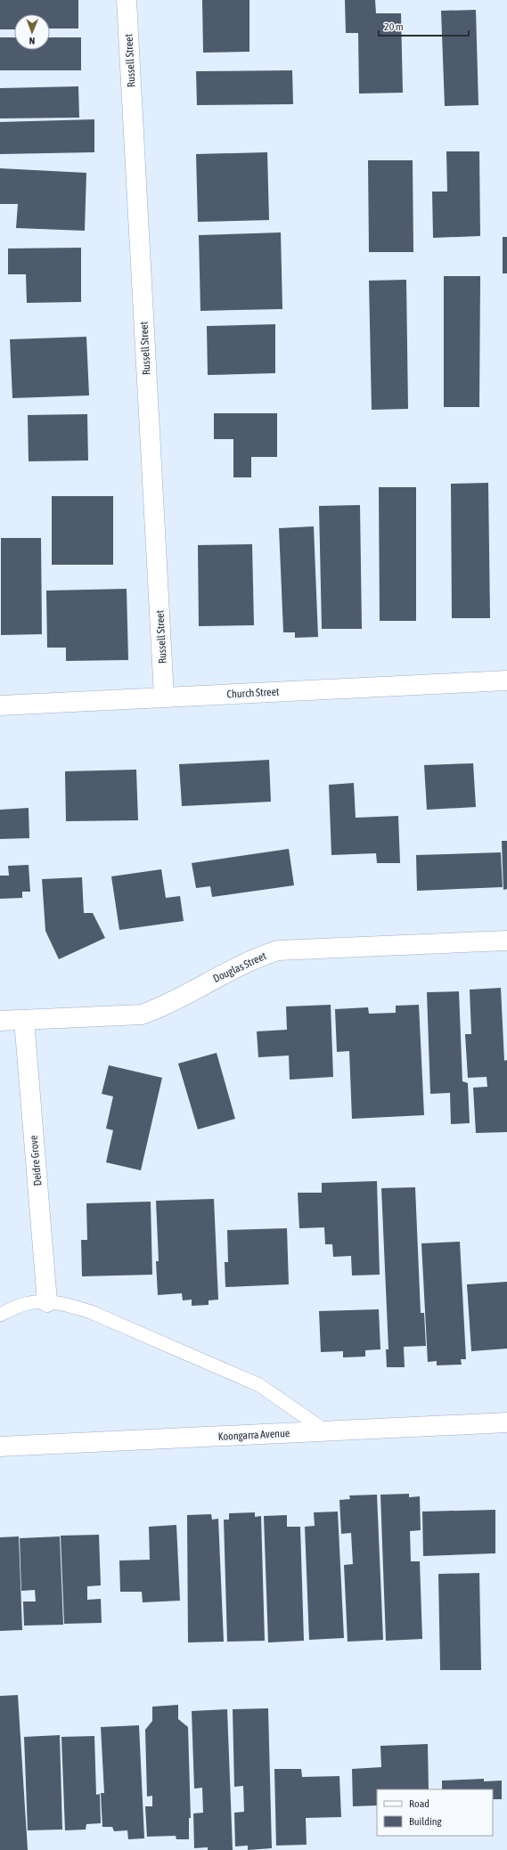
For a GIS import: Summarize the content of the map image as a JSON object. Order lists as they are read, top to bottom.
{
  "streets": {
    "street": [
      "Russell Street",
      "Church Street",
      "Douglas Street",
      "Deidre Grove",
      "Koongarra Avenue"
    ]
  },
  "crossings": [
    ["Russell Street", "Church Street"],
    ["Douglas Street", "Deidre Grove"]
  ],
  "legend": ["Road", "Building"],
  "scale_bar": "20 m",
  "north": "bottom"
}
